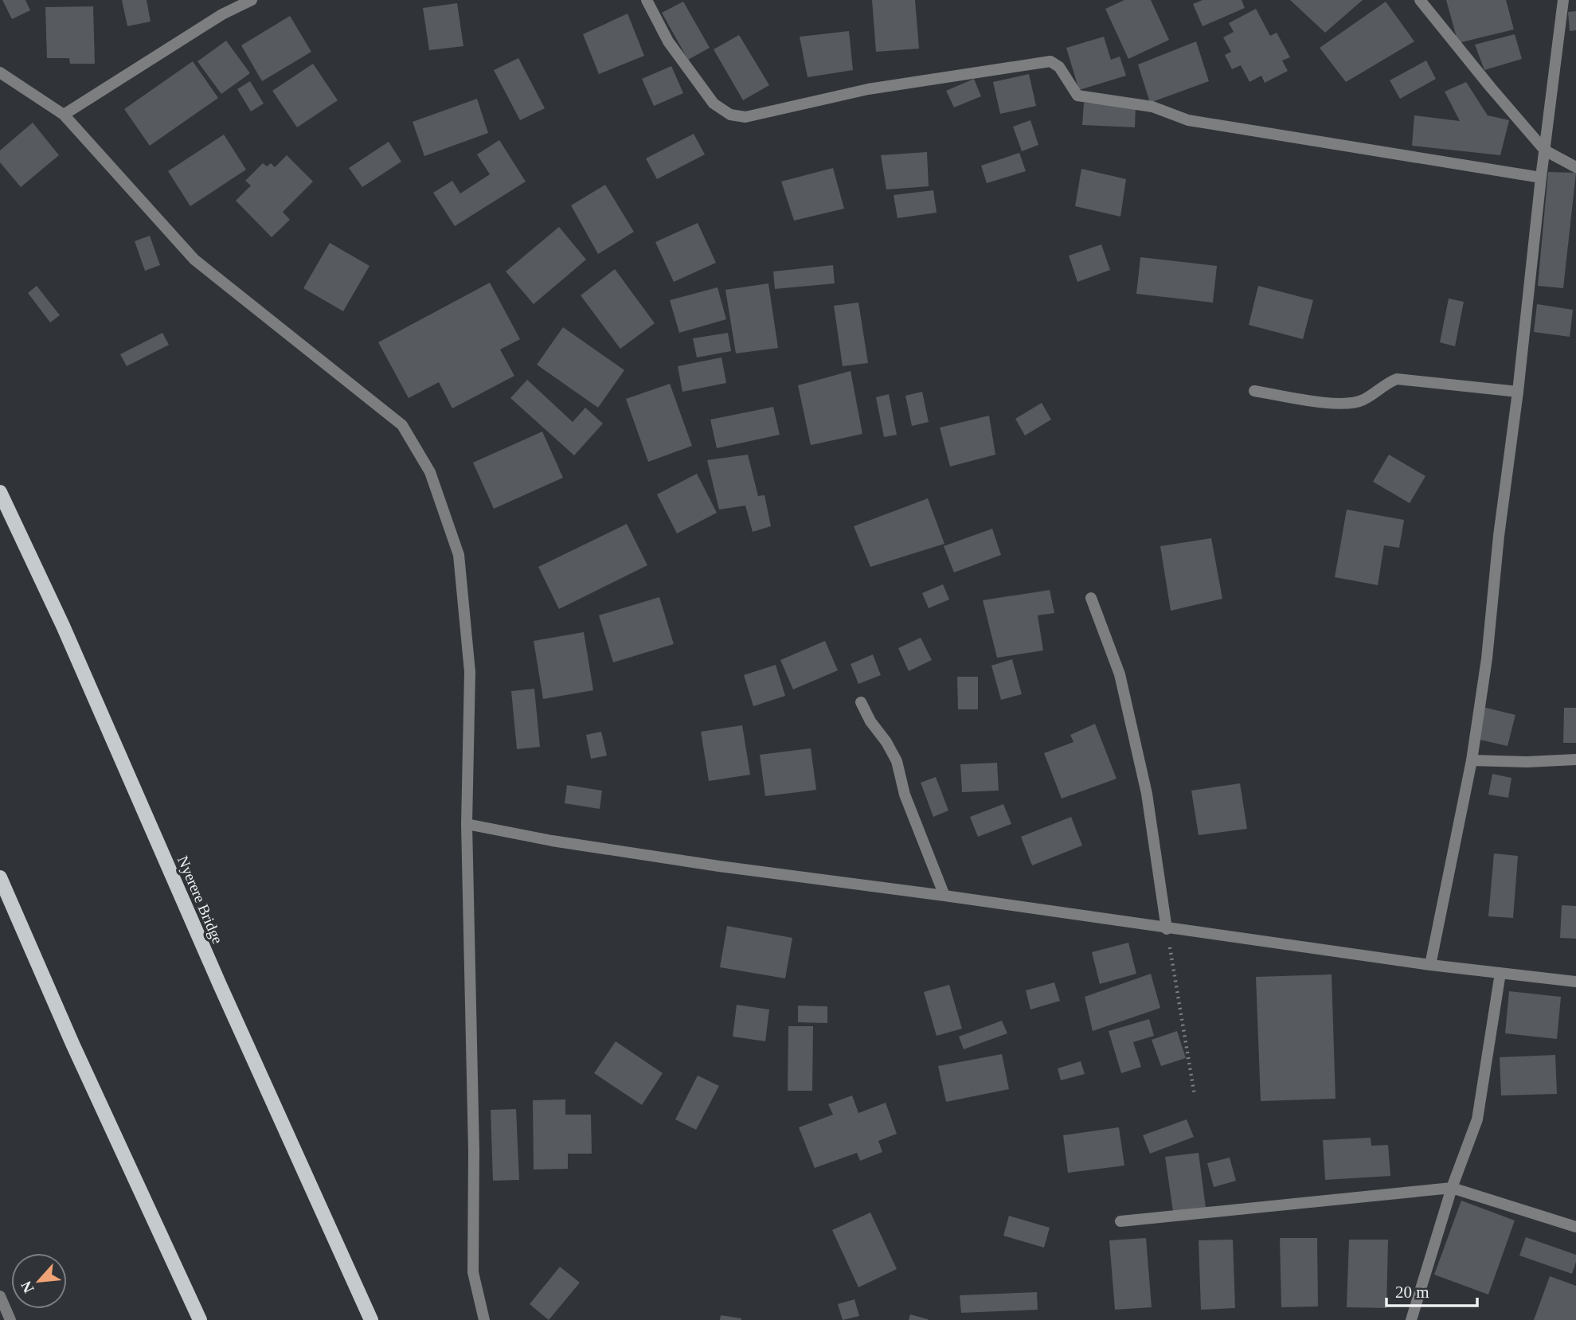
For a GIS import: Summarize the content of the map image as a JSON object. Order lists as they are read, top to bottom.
{
  "streets": {
    "main road": ["Nyerere Bridge"]
  },
  "scale_bar": "20 m",
  "north": "bottom left"
}
